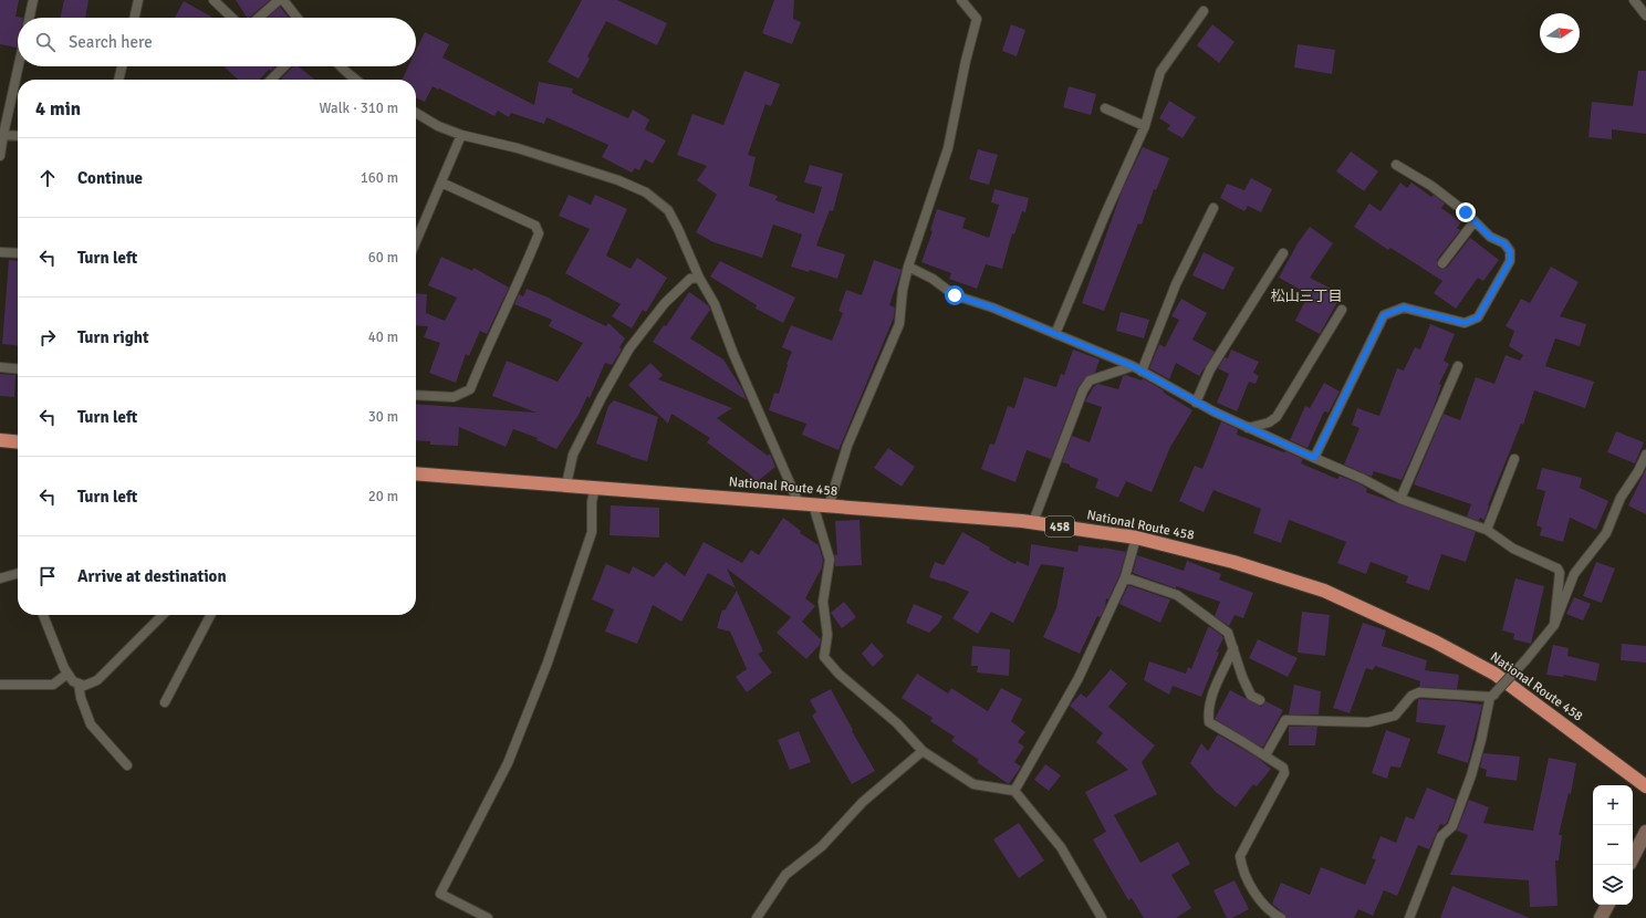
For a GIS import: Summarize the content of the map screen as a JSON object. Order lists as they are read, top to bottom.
{
  "streets": {
    "highway": ["National Route 458", "458"]
  },
  "districts": ["松山三丁目"],
  "north": "right",
  "page": {
    "search": "Search here",
    "heading": ["4 min", "Walk · 310 m"],
    "list": [
      ["Continue", "160 m"],
      ["Turn left", "60 m"],
      ["Turn right", "40 m"],
      ["Turn left", "30 m"],
      ["Turn left", "20 m"],
      "Arrive at destination"
    ],
    "map_buttons": ["+", "−"]
  }
}
